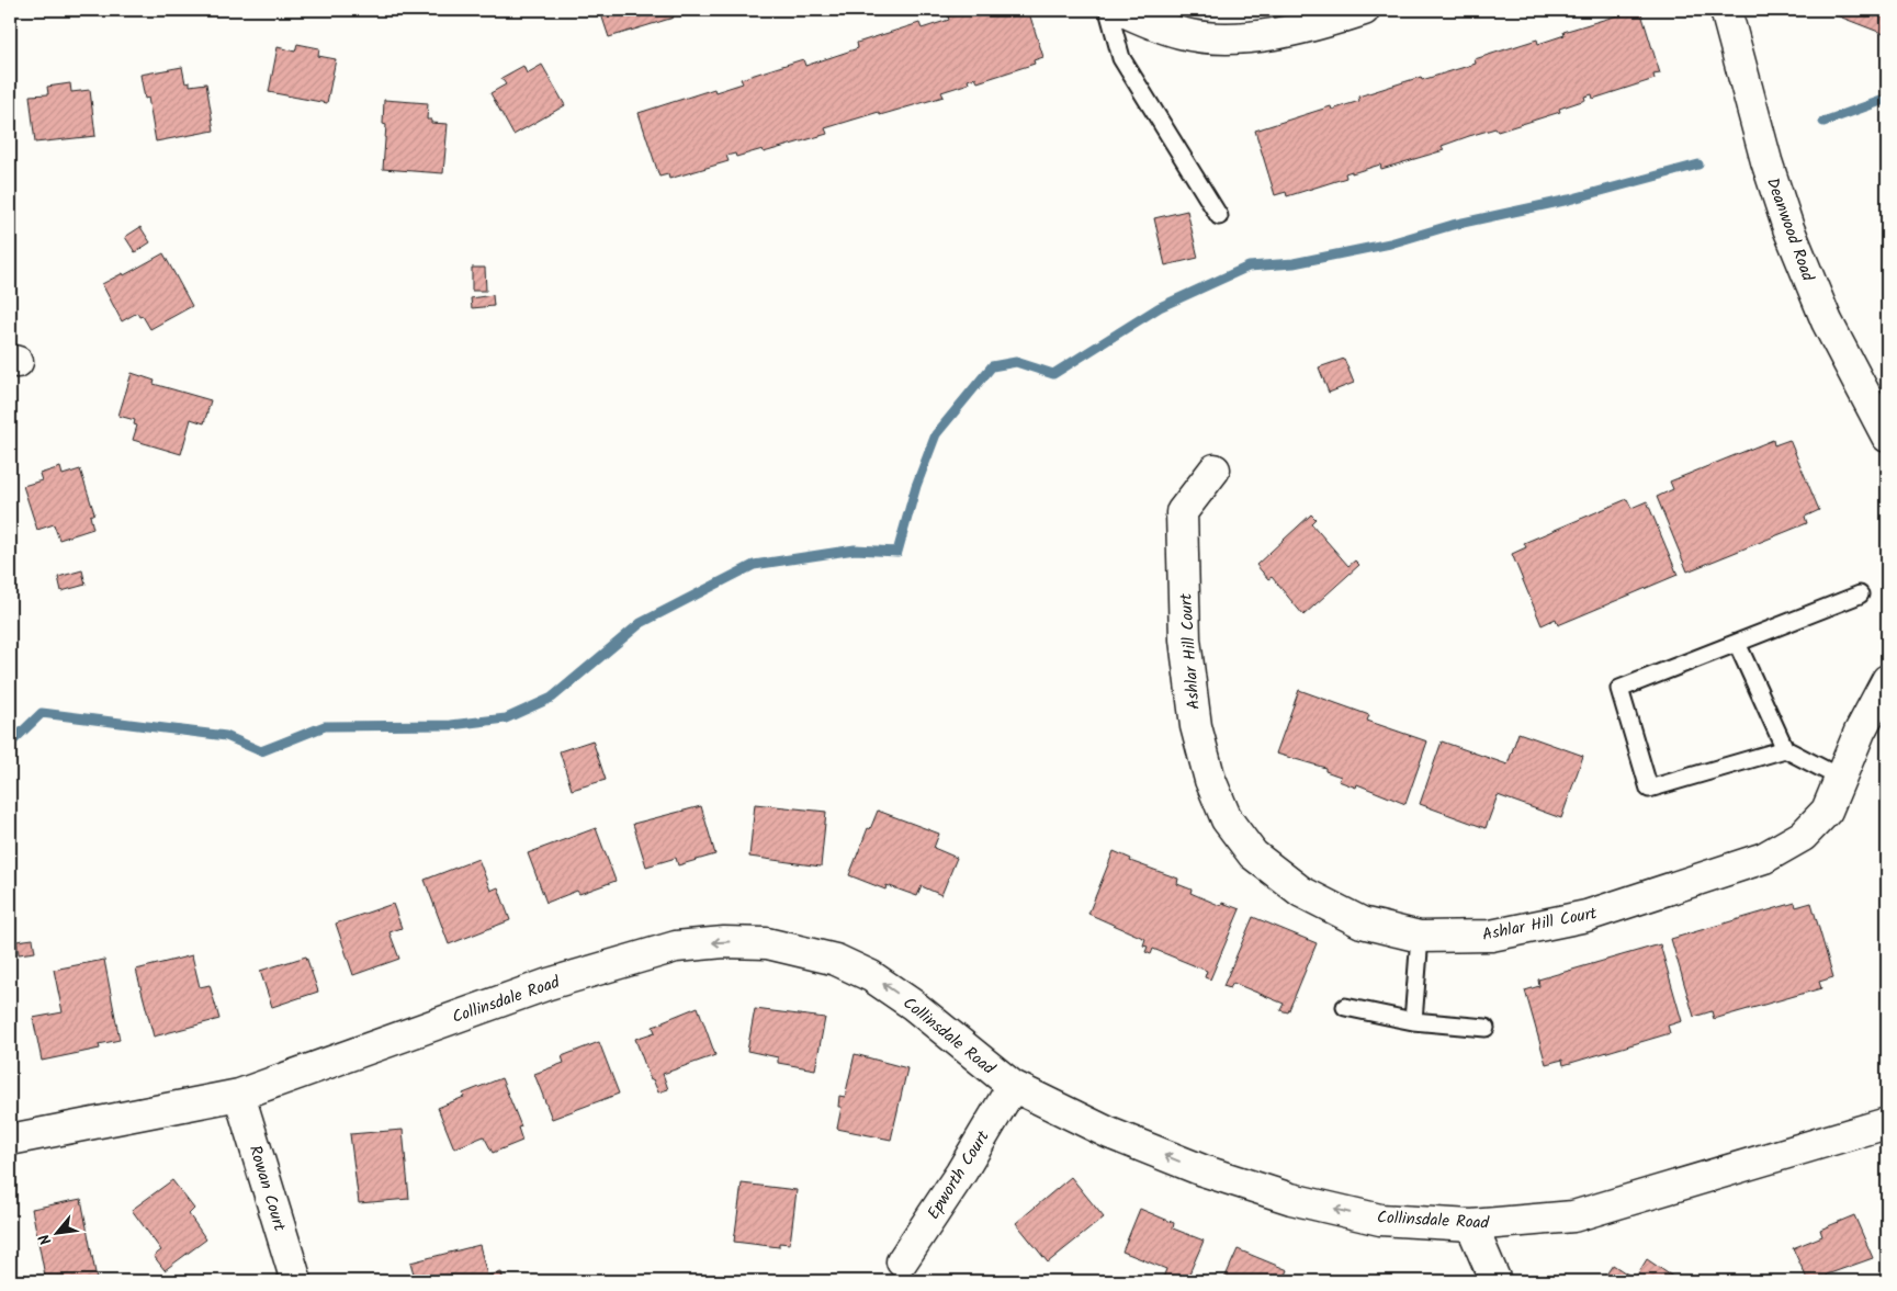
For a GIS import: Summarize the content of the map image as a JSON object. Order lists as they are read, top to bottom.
{
  "streets": {
    "street": [
      "Deanwood Road",
      "Ashlar Hill Court",
      "Collinsdale Road",
      "Epworth Court",
      "Rowan Court"
    ]
  },
  "crossings": [
    ["Collinsdale Road", "Epworth Court"],
    ["Collinsdale Road", "Rowan Court"]
  ],
  "one_way": ["Collinsdale Road"],
  "north": "bottom left"
}
